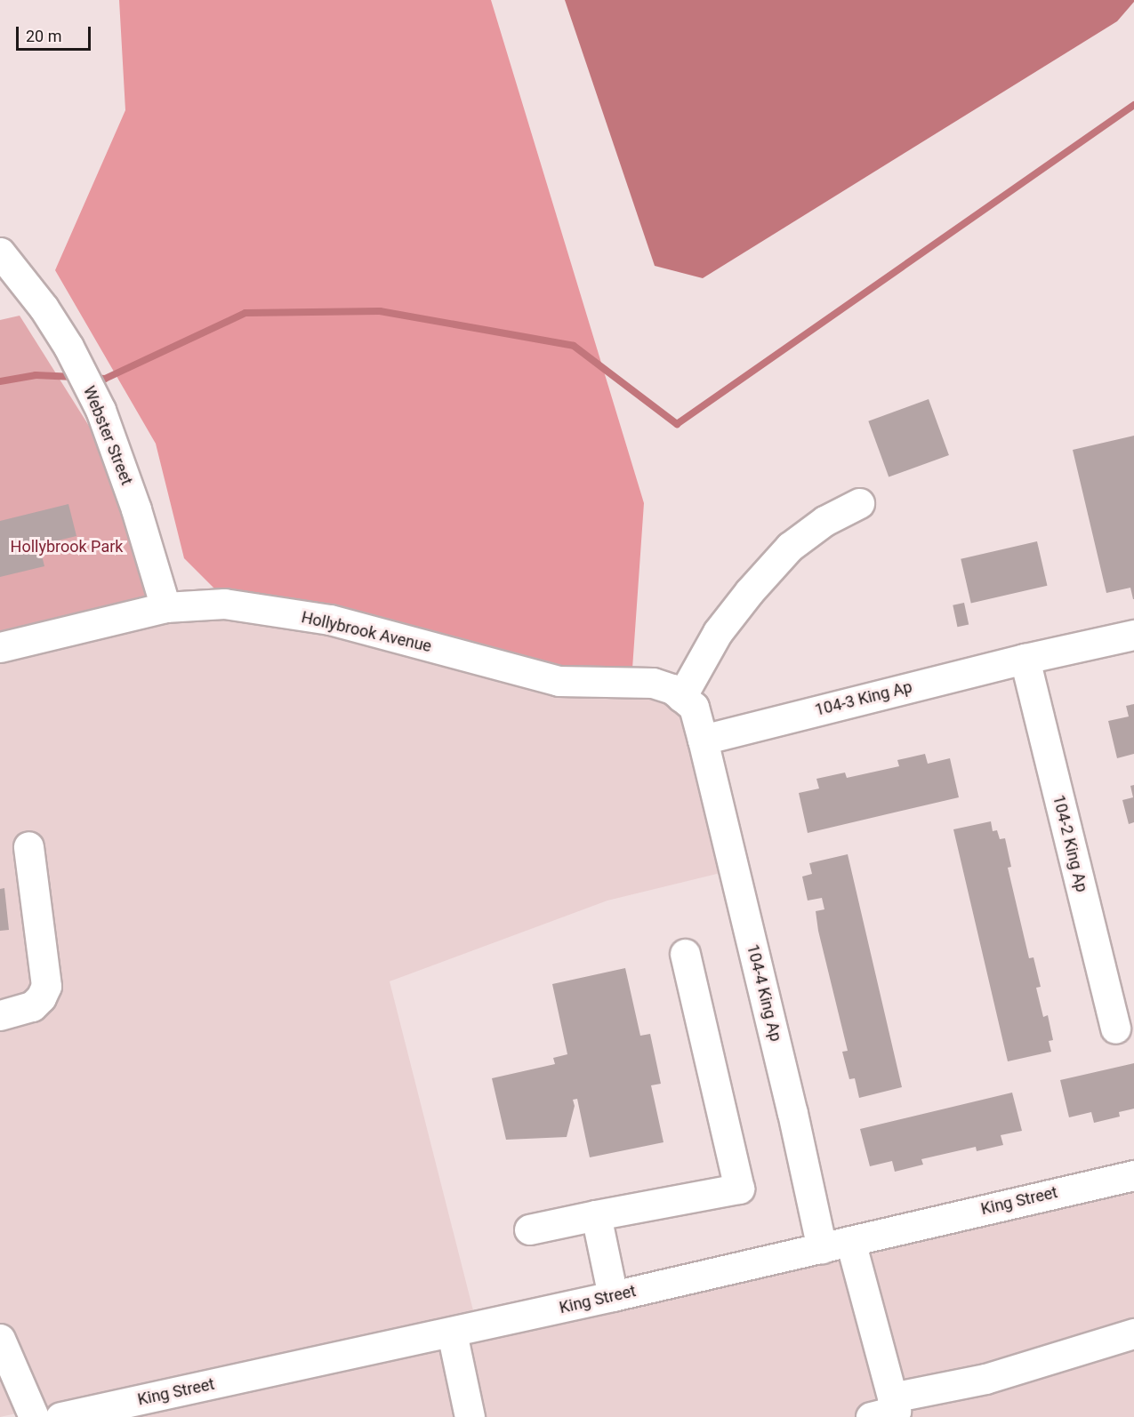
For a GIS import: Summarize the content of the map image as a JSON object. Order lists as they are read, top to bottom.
{
  "streets": {
    "street": [
      "Webster Street",
      "Hollybrook Avenue",
      "104-3 King Ap",
      "104-2 King Ap",
      "104-4 King Ap",
      "King Street"
    ]
  },
  "crossings": [
    ["Webster Street", "Hollybrook Avenue"],
    ["Hollybrook Avenue", "104-3 King Ap"],
    ["Hollybrook Avenue", "104-4 King Ap"],
    ["104-3 King Ap", "104-2 King Ap"],
    ["104-3 King Ap", "104-4 King Ap"],
    ["104-4 King Ap", "King Street"]
  ],
  "parks": ["Hollybrook Park"],
  "scale_bar": "20 m"
}
